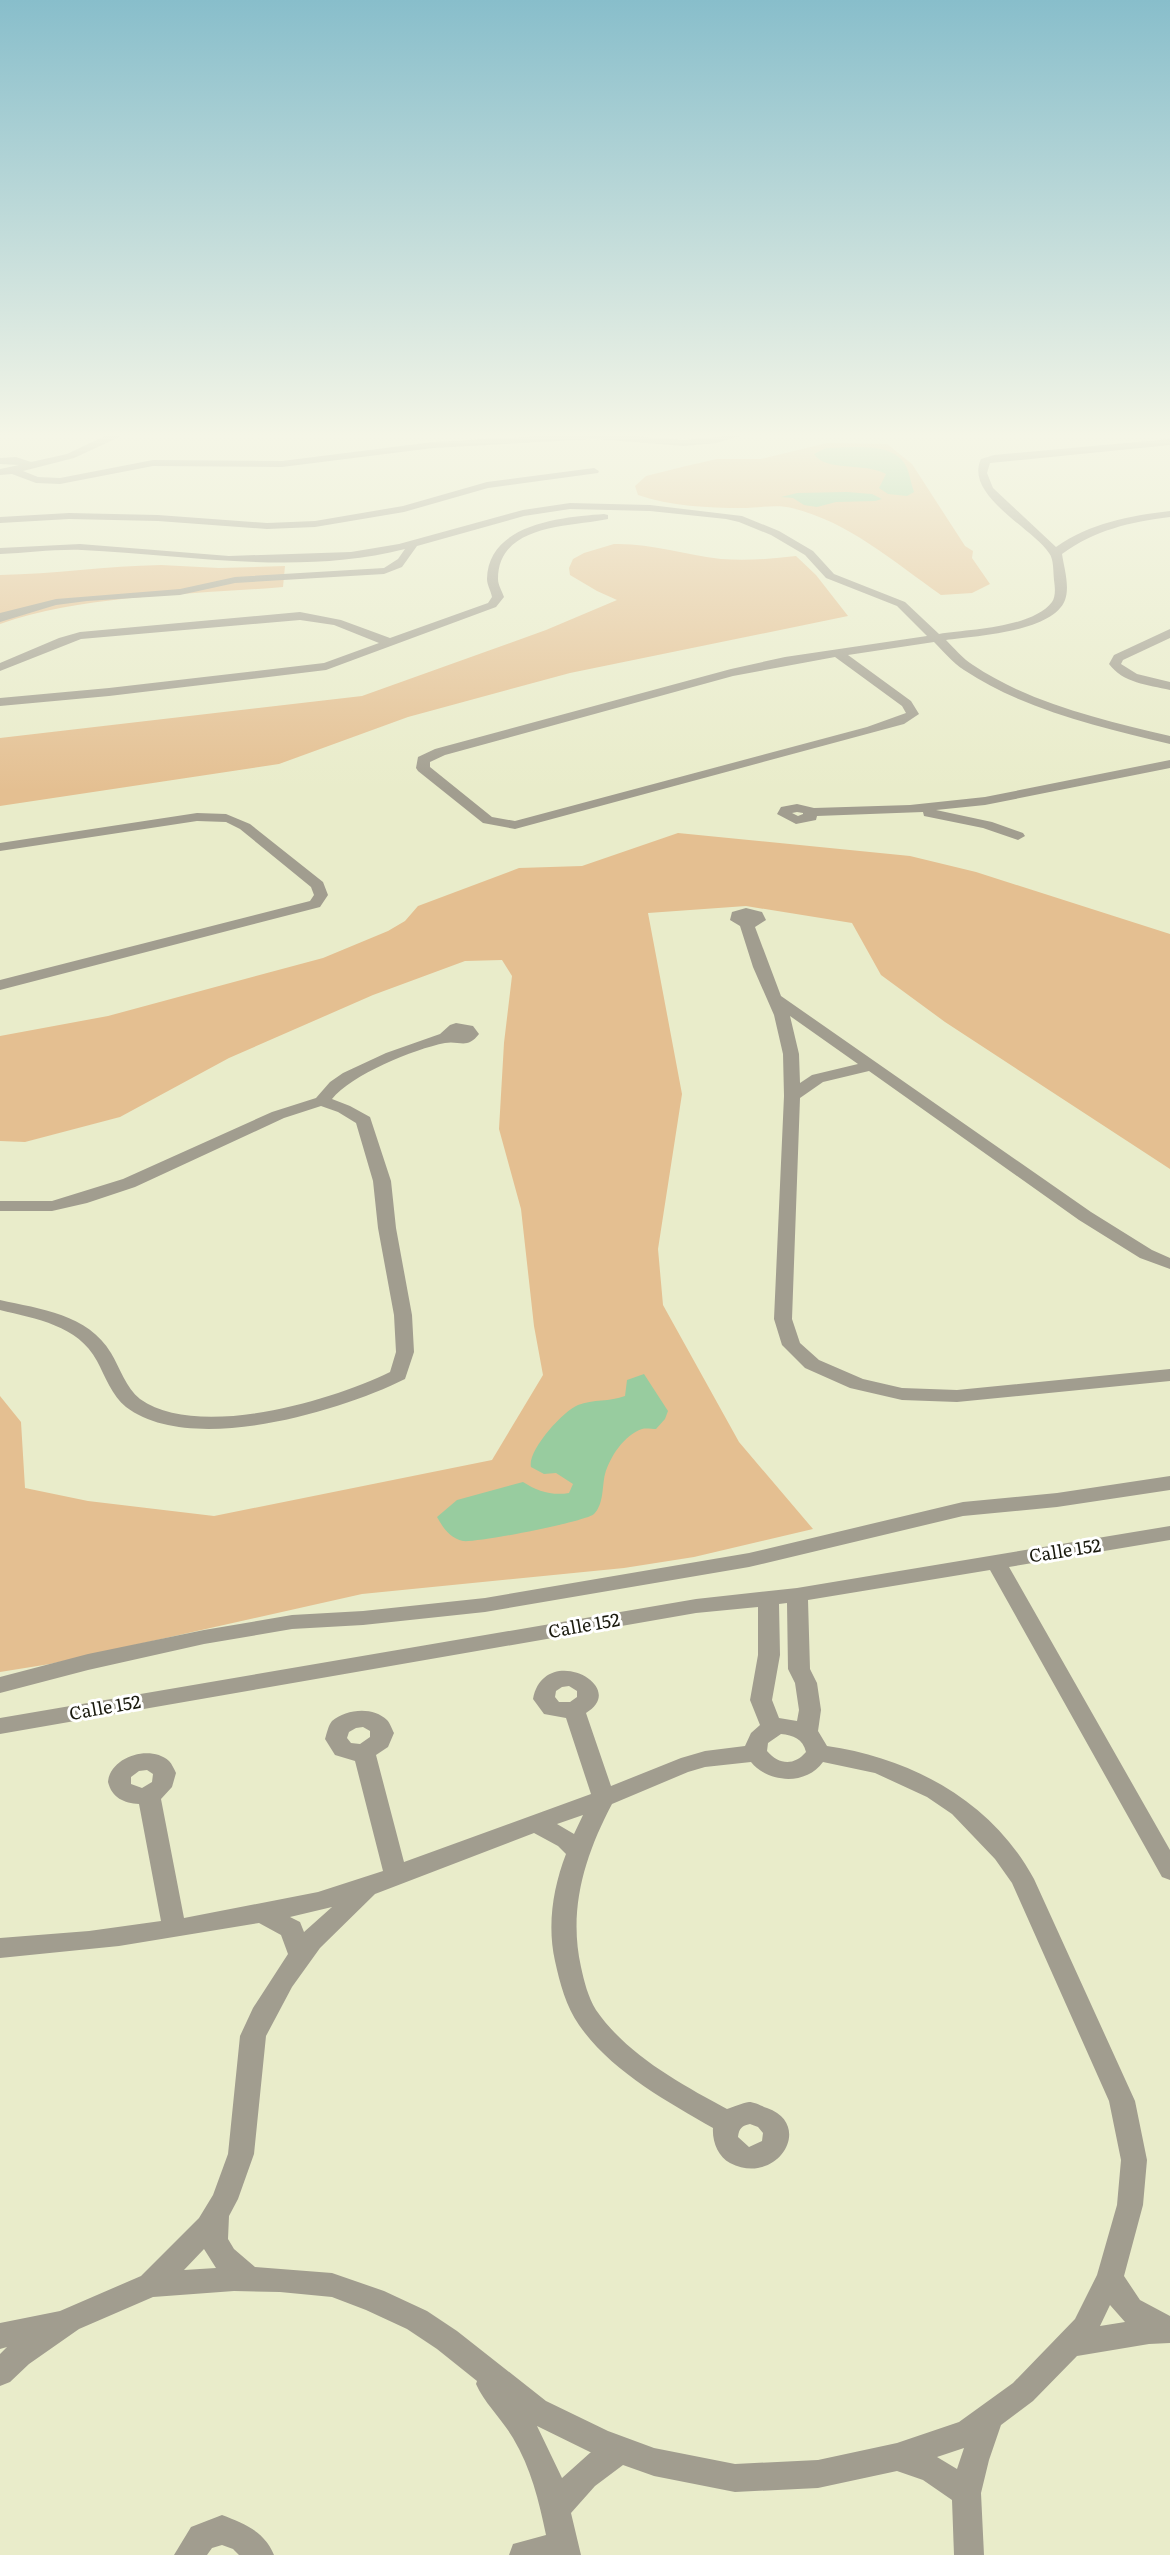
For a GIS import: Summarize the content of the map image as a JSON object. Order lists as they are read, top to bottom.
{
  "streets": {
    "street": ["Calle 152"]
  }
}
